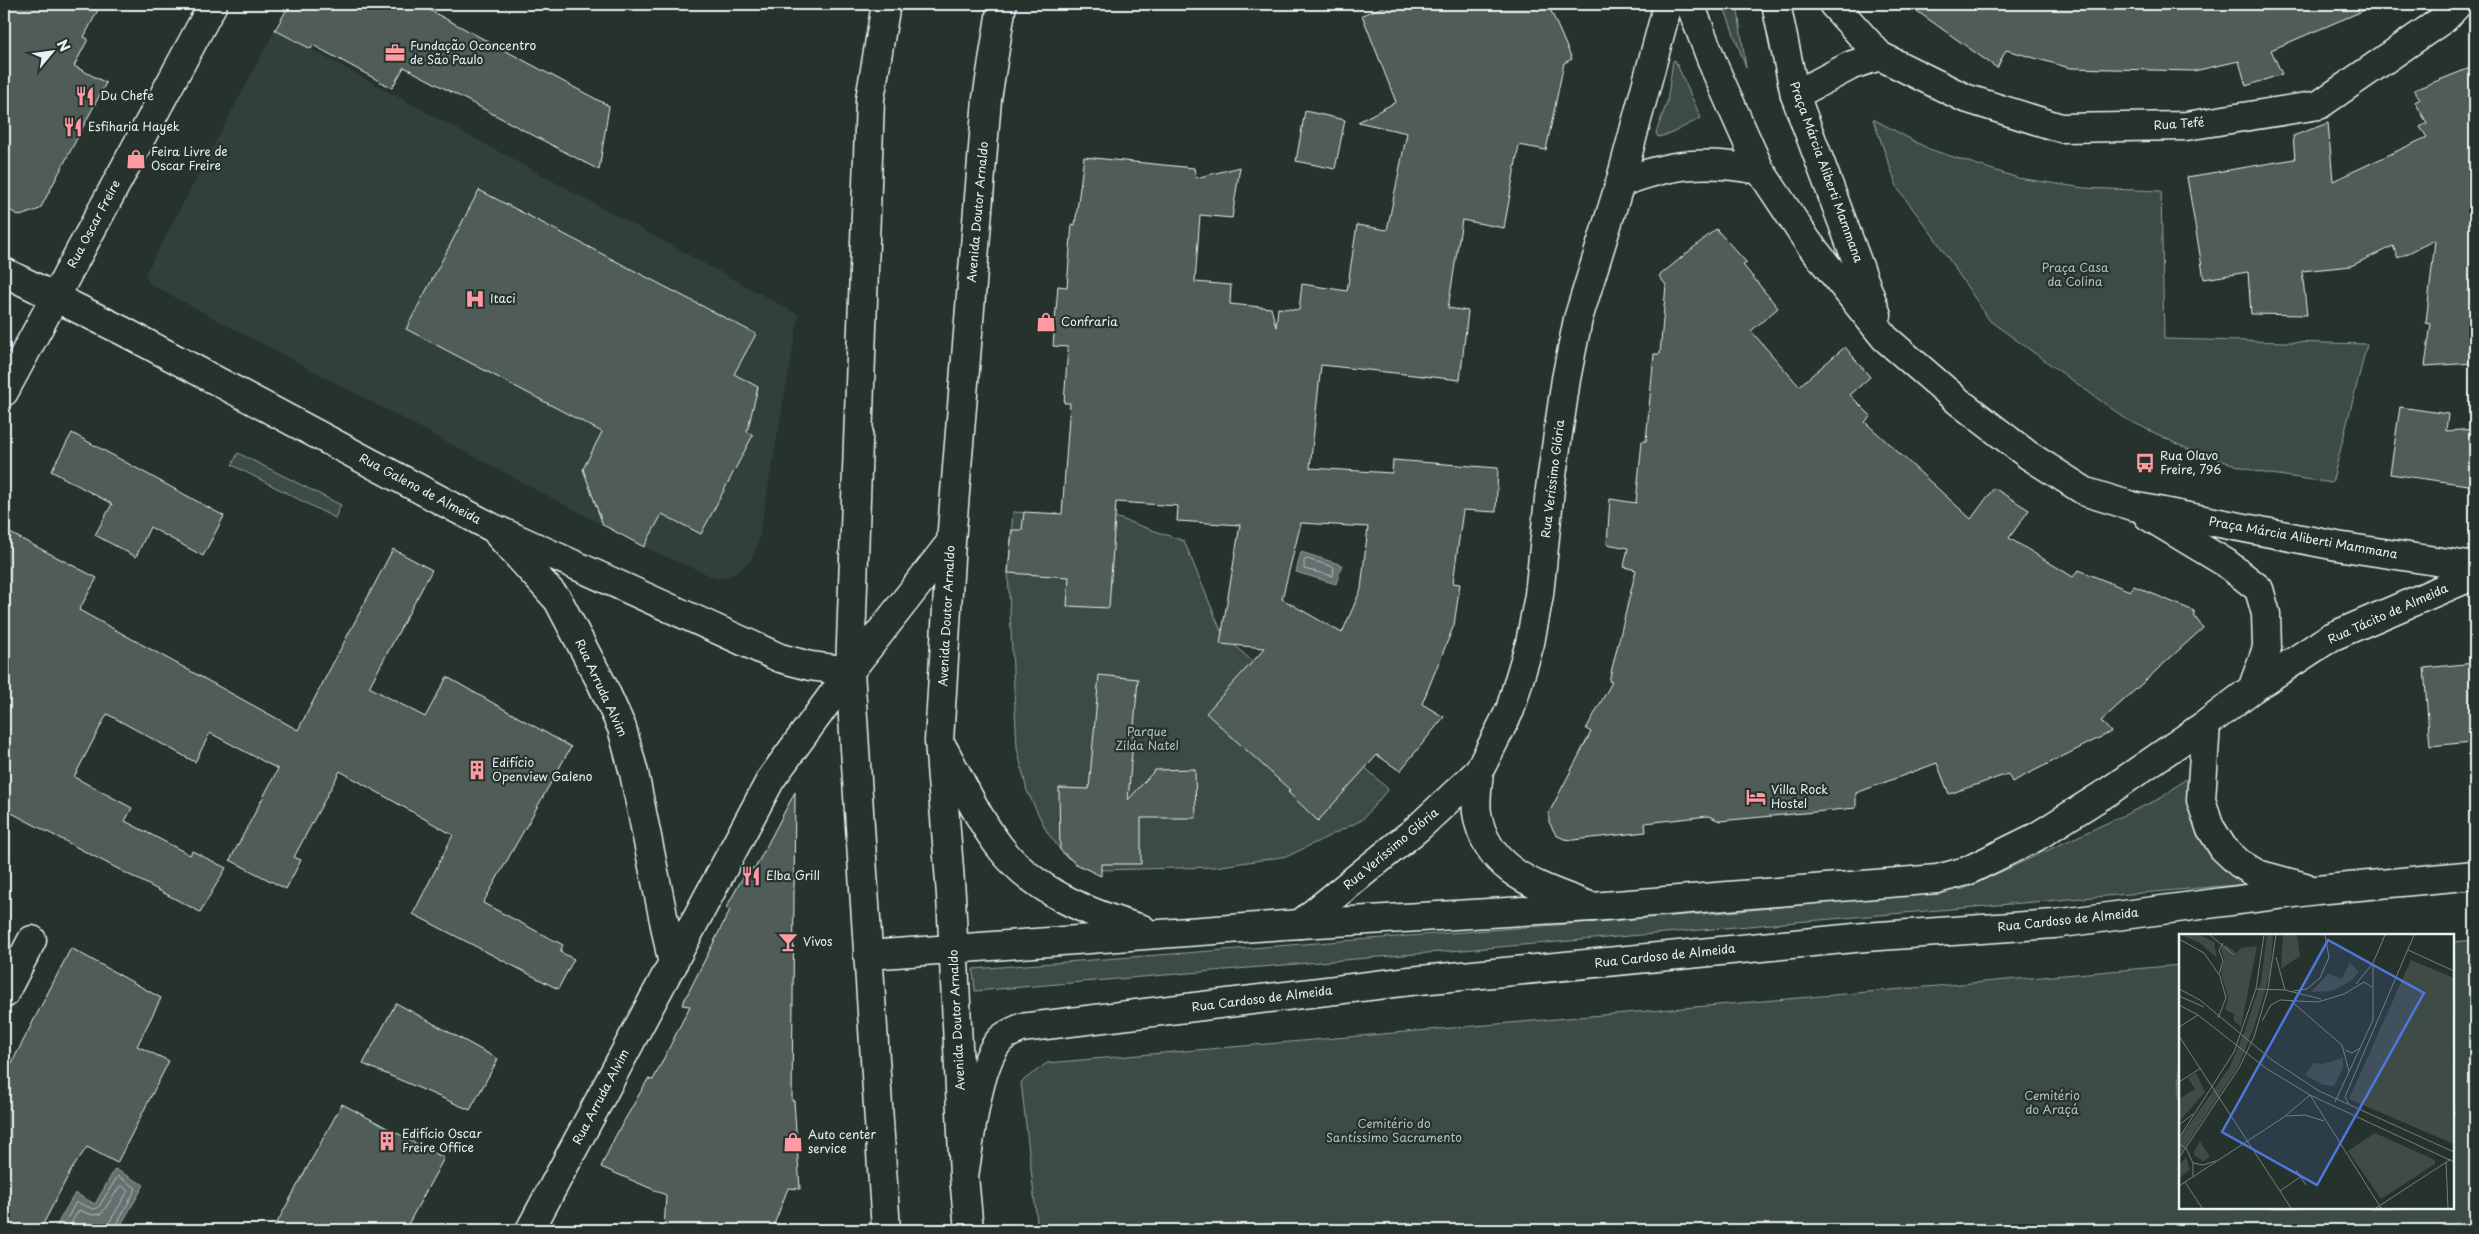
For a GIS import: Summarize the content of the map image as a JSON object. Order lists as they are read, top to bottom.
{
  "streets": {
    "main road": [
      "Rua Tefé",
      "Praça Márcia Aliberti Mammana",
      "Avenida Doutor Arnaldo",
      "Rua Oscar Freire",
      "Rua Veríssimo Glória",
      "Rua Galeno de Almeida",
      "Rua Tácito de Almeida",
      "Rua Arruda Alvim",
      "Rua Cardoso de Almeida"
    ]
  },
  "crossings": [
    ["Praça Márcia Aliberti Mammana", "Rua Tácito de Almeida"],
    ["Avenida Doutor Arnaldo", "Rua Arruda Alvim"],
    ["Avenida Doutor Arnaldo", "Rua Cardoso de Almeida"],
    ["Rua Oscar Freire", "Rua Galeno de Almeida"],
    ["Rua Galeno de Almeida", "Rua Arruda Alvim"]
  ],
  "parks": [
    "Praça Casa da Colina",
    "Parque Zilda Natel",
    "Cemitério do Araçá",
    "Cemitério do Santíssimo Sacramento"
  ],
  "places": {
    "office": ["Fundação Oconcentro de São Paulo"],
    "restaurant": ["Du Chefe", "Esfiharia Hayek", "Elba Grill"],
    "shop": ["Feira Livre de Oscar Freire", "Confraria", "Auto center service"],
    "hospital": ["Itaci"],
    "bus stop": ["Rua Olavo Freire, 796"],
    "building": ["Edifício Openview Galeno", "Edifício Oscar Freire Office"],
    "hotel": ["Villa Rock Hostel"],
    "bar": ["Vivos"]
  },
  "north": "top right"
}
